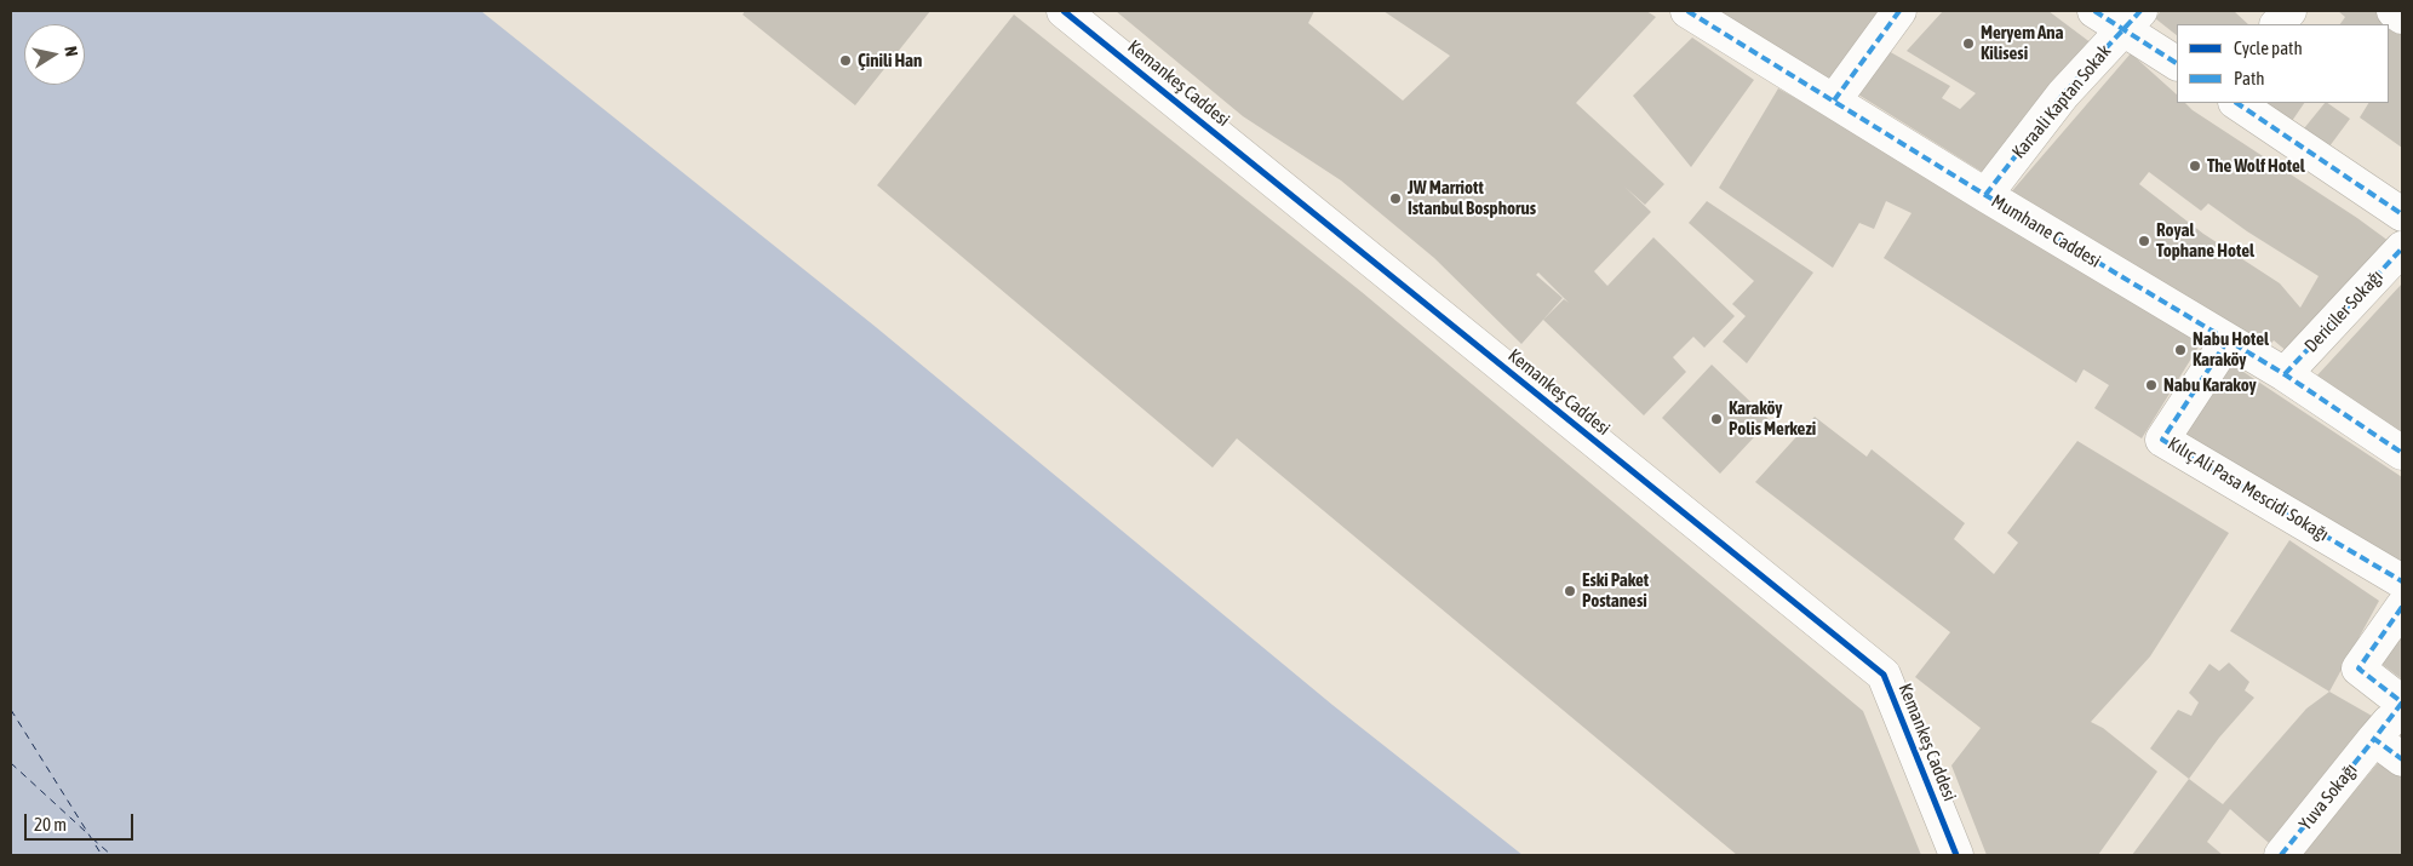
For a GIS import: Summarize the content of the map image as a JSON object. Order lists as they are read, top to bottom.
{
  "streets": {
    "street": [
      "Kemankeş Caddesi",
      "Karaali Kaptan Sokak",
      "Mumhane Caddesi",
      "Dericiler Sokağı",
      "Kılıç Ali Pasa Mescidi Sokağı",
      "Yuva Sokağı"
    ]
  },
  "crossings": [
    ["Karaali Kaptan Sokak", "Mumhane Caddesi"],
    ["Mumhane Caddesi", "Dericiler Sokağı"],
    ["Mumhane Caddesi", "Kılıç Ali Pasa Mescidi Sokağı"]
  ],
  "places": [
    "Meryem Ana Kilisesi",
    "Çinili Han",
    "The Wolf Hotel",
    "JW Marriott Istanbul Bosphorus",
    "Royal Tophane Hotel",
    "Nabu Hotel Karaköy",
    "Nabu Karakoy",
    "Karaköy Polis Merkezi",
    "Eski Paket Postanesi"
  ],
  "legend": ["Cycle path", "Path"],
  "scale_bar": "20 m",
  "north": "right"
}
